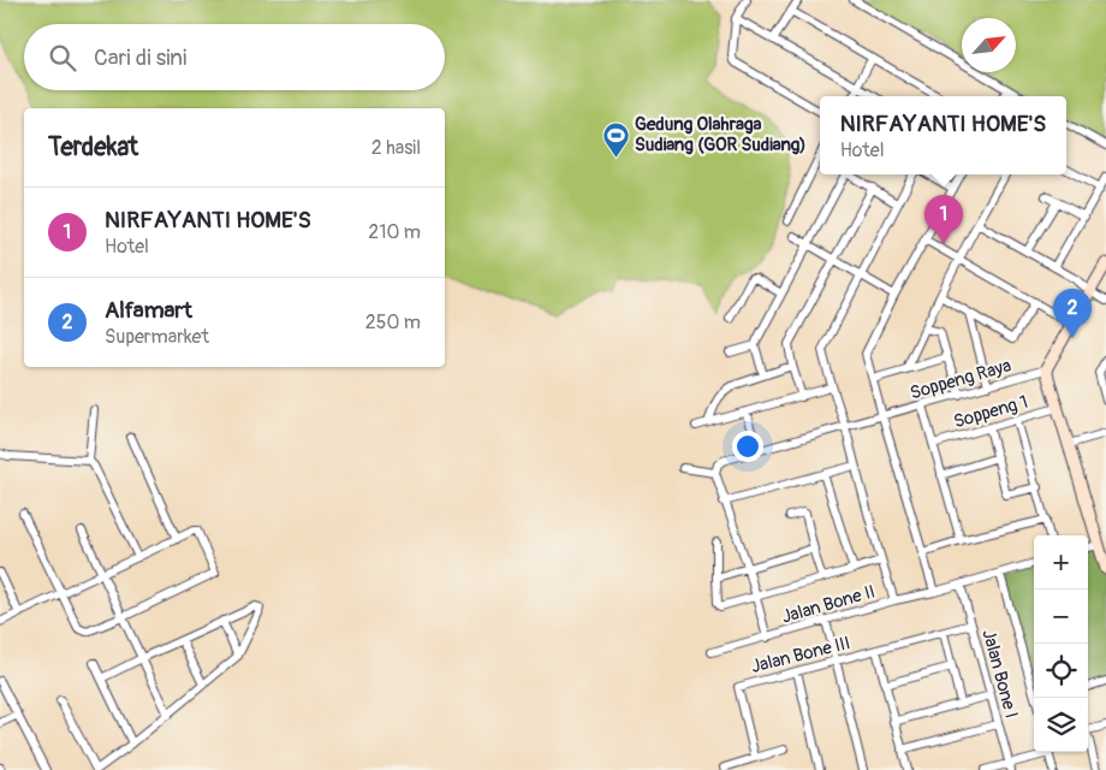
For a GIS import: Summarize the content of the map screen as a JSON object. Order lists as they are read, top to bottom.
{
  "streets": {
    "street": [
      "Soppeng Raya",
      "Soppeng 1",
      "Jalan Bone II",
      "Jalan Bone III",
      "Jalan Bone I"
    ]
  },
  "crossings": [
    ["Jalan Bone II", "Jalan Bone I"],
    ["Jalan Bone III", "Jalan Bone I"]
  ],
  "places": {
    "sports": ["Gedung Olahraga Sudiang (GOR Sudiang)"]
  },
  "north": "top right",
  "page": {
    "search": "Cari di sini",
    "popup": ["NIRFAYANTI HOME'S", "Hotel"],
    "heading": ["Terdekat", "2 hasil"],
    "list": [
      {
        "mark": "1",
        "name": "NIRFAYANTI HOME'S",
        "note": "Hotel",
        "value": "210 m"
      },
      {
        "mark": "2",
        "name": "Alfamart",
        "note": "Supermarket",
        "value": "250 m"
      }
    ],
    "pins": ["1", "2"],
    "map_buttons": ["+", "−"]
  }
}
